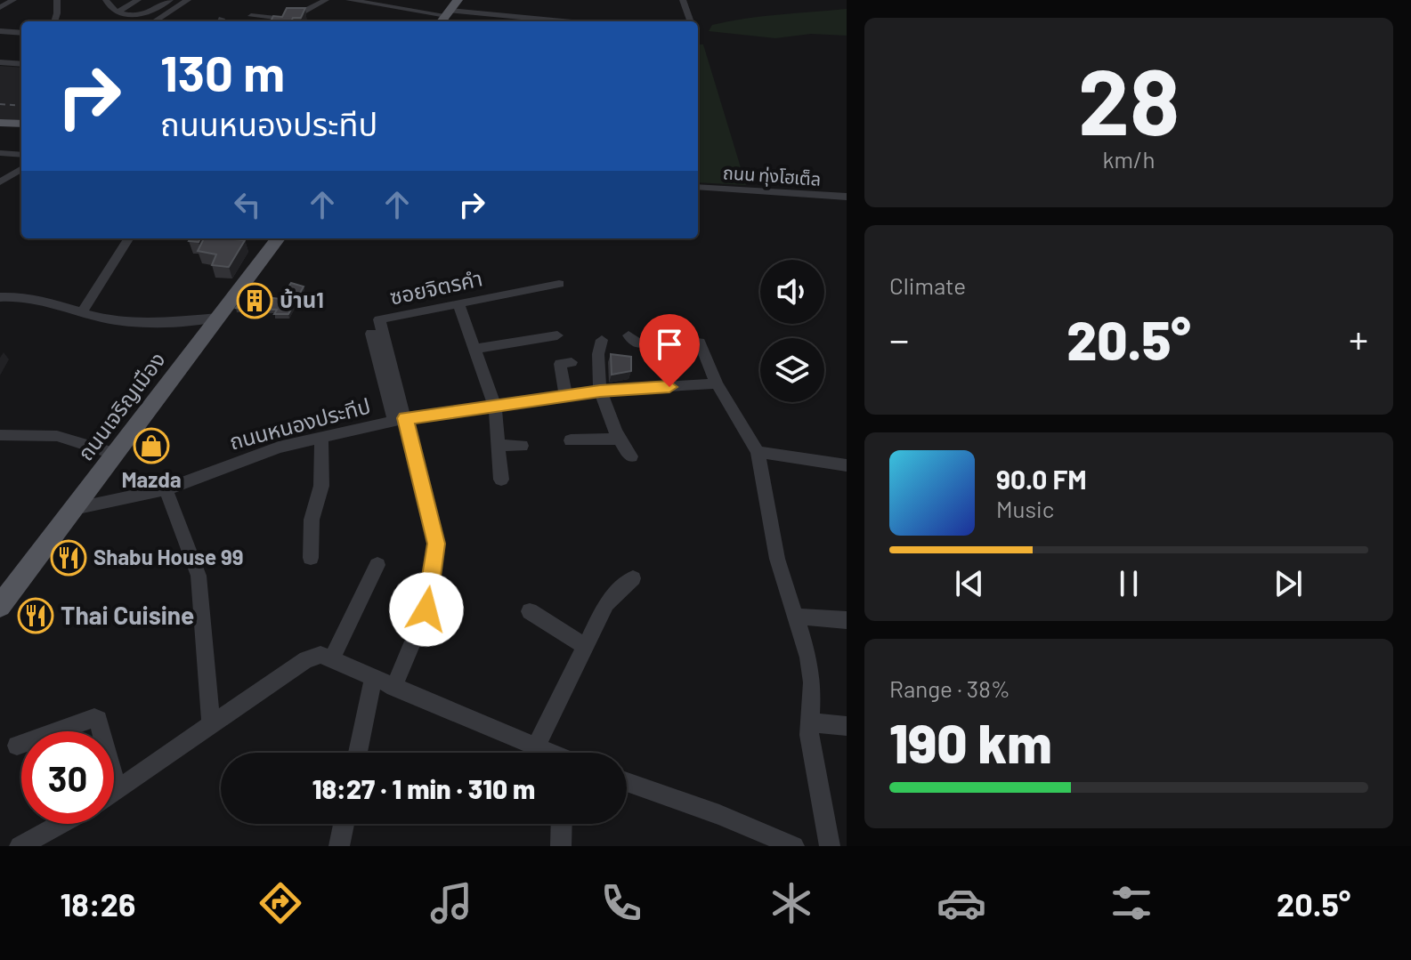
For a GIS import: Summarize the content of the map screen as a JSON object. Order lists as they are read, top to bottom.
{
  "streets": {
    "main road": ["ถนนเจริญเมือง"],
    "street": ["ถนน ทุ่งโฮเต็ล", "ซอยจิตรคำ", "ถนนหนองประทีป"]
  },
  "crossings": [
    ["ซอยจิตรคำ", "ถนนหนองประทีป"],
    ["ถนนเจริญเมือง", "ถนนหนองประทีป"]
  ],
  "places": {
    "building": ["บ้าน1"],
    "shop": ["Mazda"],
    "restaurant": ["Shabu House 99", "Thai Cuisine"]
  },
  "page": {
    "tile": [
      ["28", "km/h"],
      "Climate",
      ["Range · 38%", "190 km"]
    ],
    "turn": ["130 m", "ถนนหนองประทีป"],
    "heat": ["−", "20.5°", "+"],
    "song": ["90.0 FM", "Music"],
    "limit": "30",
    "trip": "18:27 · 1 min · 310 m",
    "tabs": ["18:26", "20.5°"]
  }
}
